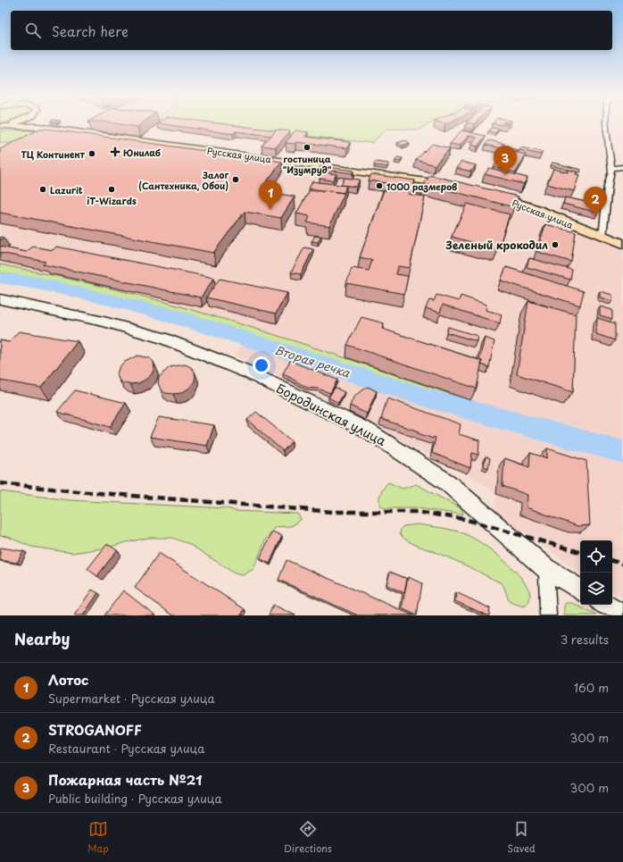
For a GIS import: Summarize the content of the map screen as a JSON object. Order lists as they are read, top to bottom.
{
  "streets": {
    "main road": ["Русская улица", "Бородинская улица"]
  },
  "water": ["Вторая речка"],
  "places": {
    "other": [
      "гостиница \"Изумруд\"",
      "ТЦ Континент",
      "Залог (Сантехника, Обои)",
      "1000 размеров",
      "Lazurit",
      "iT-Wizards",
      "Зеленый крокодил"
    ],
    "health": ["Юнилаб"]
  },
  "page": {
    "search": "Search here",
    "pins": ["3", "1", "2"],
    "heading": ["Nearby", "3 results"],
    "list": [
      {
        "mark": "1",
        "name": "Лотос",
        "note": "Supermarket · Русская улица",
        "value": "160 m"
      },
      {
        "mark": "2",
        "name": "STROGANOFF",
        "note": "Restaurant · Русская улица",
        "value": "300 m"
      },
      {
        "mark": "3",
        "name": "Пожарная часть №21",
        "note": "Public building · Русская улица",
        "value": "300 m"
      }
    ],
    "nav": ["Map", "Directions", "Saved"]
  }
}
